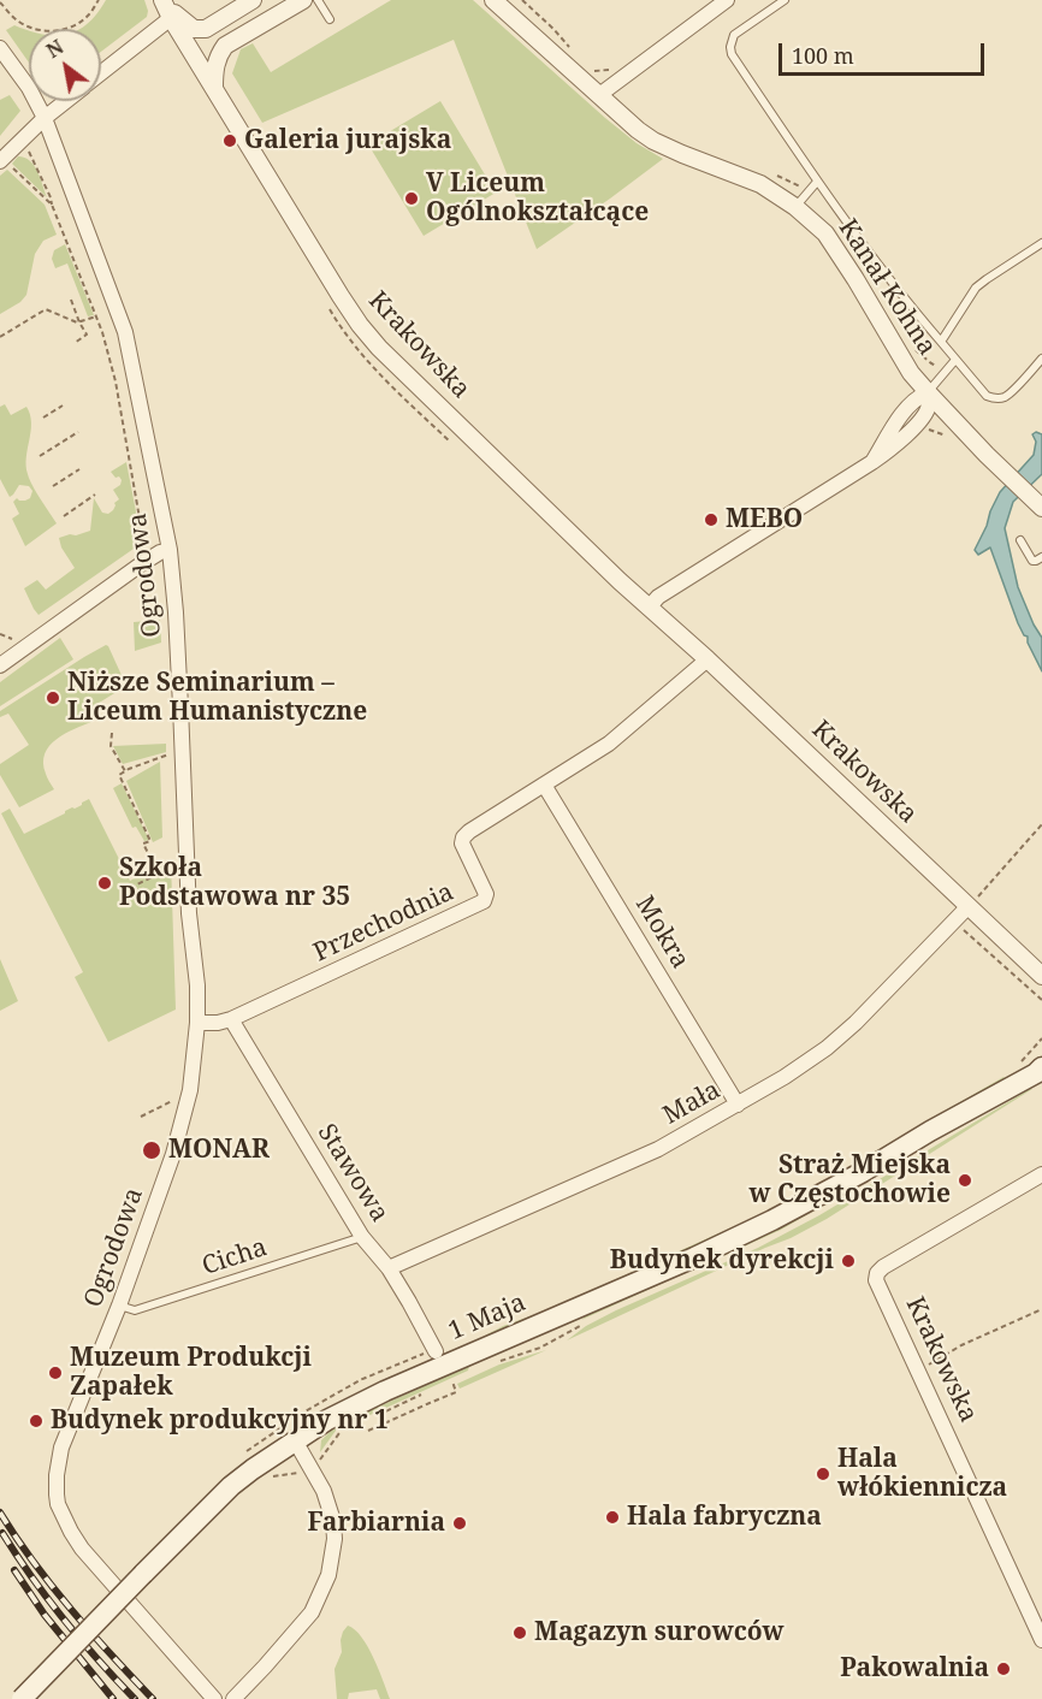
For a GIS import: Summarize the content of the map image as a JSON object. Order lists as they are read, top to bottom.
{
  "streets": {
    "main road": ["1 Maja"],
    "street": [
      "Kanał Kohna",
      "Krakowska",
      "Ogrodowa",
      "Przechodnia",
      "Mokra",
      "Mała",
      "Stawowa"
    ],
    "lane": ["Cicha"]
  },
  "crossings": [
    ["Krakowska", "Przechodnia"],
    ["Krakowska", "Mała"],
    ["Ogrodowa", "Przechodnia"],
    ["Ogrodowa", "Cicha"],
    ["Przechodnia", "Mokra"],
    ["Przechodnia", "Stawowa"],
    ["Mokra", "Mała"],
    ["Mała", "Stawowa"],
    ["Stawowa", "Cicha"]
  ],
  "places": [
    "Galeria jurajska",
    "V Liceum Ogólnokształcące",
    "MEBO",
    "Niższe Seminarium – Liceum Humanistyczne",
    "Szkoła Podstawowa nr 35",
    "MONAR",
    "Straż Miejska w Częstochowie",
    "Budynek dyrekcji",
    "Muzeum Produkcji Zapałek",
    "Budynek produkcyjny nr 1",
    "Hala włókiennicza",
    "Hala fabryczna",
    "Farbiarnia",
    "Magazyn surowców",
    "Pakowalnia"
  ],
  "scale_bar": "100 m",
  "north": "top left"
}
